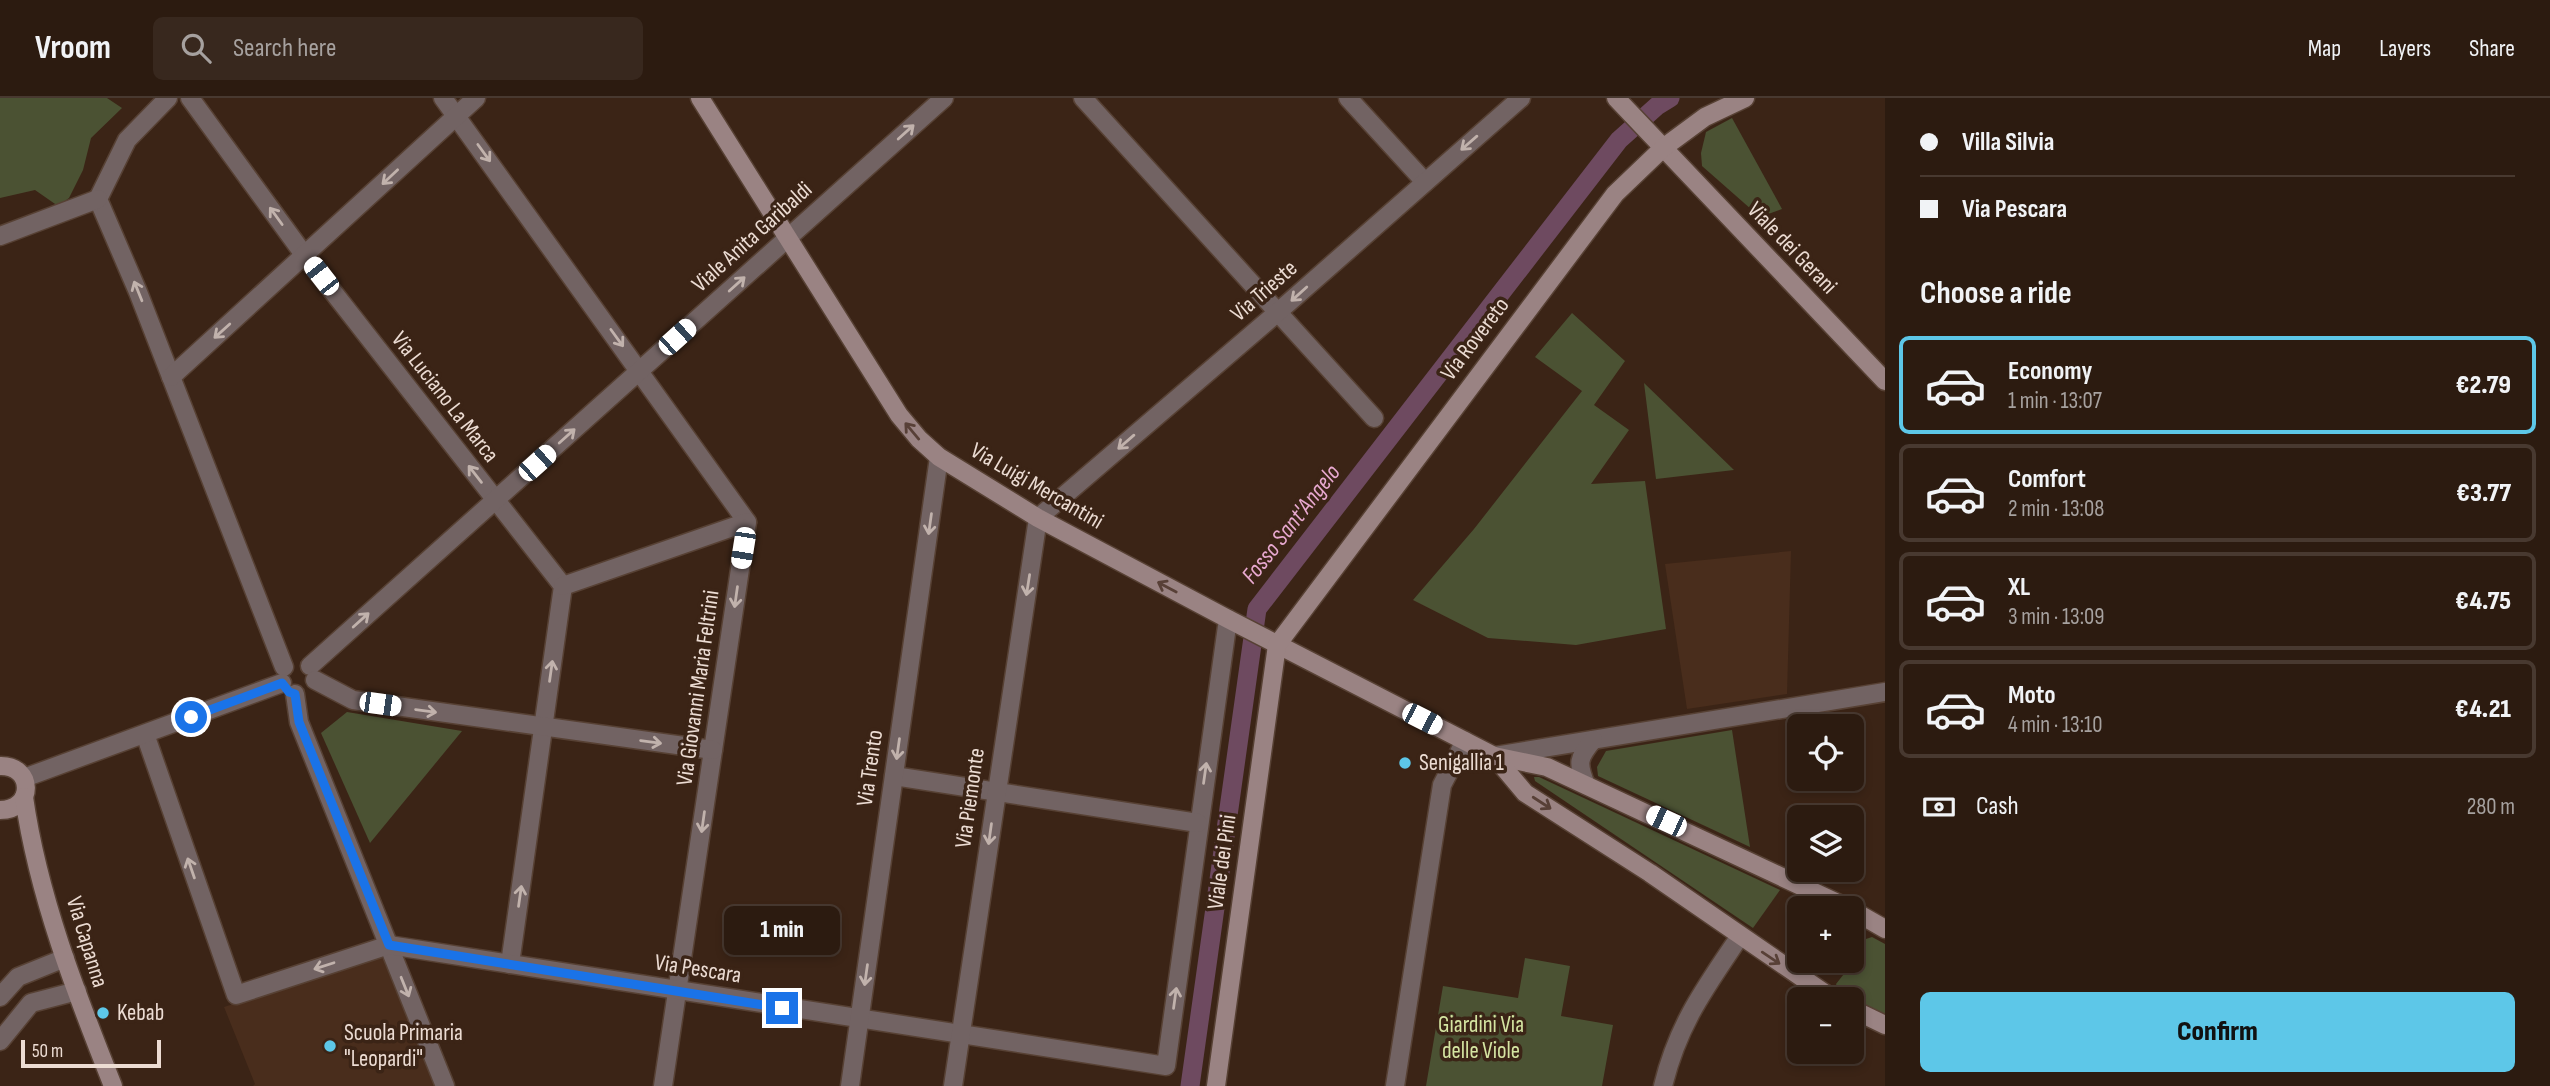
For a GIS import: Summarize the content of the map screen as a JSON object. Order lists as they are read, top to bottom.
{
  "streets": {
    "street": [
      "Viale Anita Garibaldi",
      "Viale dei Gerani",
      "Via Trieste",
      "Via Rovereto",
      "Via Luciano La Marca",
      "Via Luigi Mercantini",
      "Via Giovanni Maria Feltrini",
      "Via Trento",
      "Via Piemonte",
      "Viale dei Pini",
      "Via Capanna",
      "Via Pescara"
    ]
  },
  "crossings": [
    ["Viale Anita Garibaldi", "Via Luciano La Marca"],
    ["Viale Anita Garibaldi", "Via Luigi Mercantini"],
    ["Viale dei Gerani", "Via Rovereto"],
    ["Via Trieste", "Via Luigi Mercantini"],
    ["Via Trieste", "Via Piemonte"],
    ["Via Rovereto", "Via Luigi Mercantini"],
    ["Via Rovereto", "Viale dei Pini"],
    ["Via Luigi Mercantini", "Via Trento"],
    ["Via Luigi Mercantini", "Via Piemonte"],
    ["Via Luigi Mercantini", "Viale dei Pini"],
    ["Via Giovanni Maria Feltrini", "Via Pescara"],
    ["Via Trento", "Via Pescara"],
    ["Via Piemonte", "Via Pescara"]
  ],
  "one_way": [
    "Viale Anita Garibaldi",
    "Via Trieste",
    "Via Luciano La Marca",
    "Via Luigi Mercantini",
    "Via Giovanni Maria Feltrini",
    "Via Trento",
    "Via Piemonte"
  ],
  "water": ["Fosso Sant'Angelo"],
  "parks": ["Giardini Via delle Viole"],
  "places": ["Senigallia 1", "Kebab", "Scuola Primaria \"Leopardi\""],
  "scale_bar": "50 m",
  "page": {
    "header": "Vroom",
    "search": "Search here",
    "nav": ["Map", "Layers", "Share"],
    "banner": ["Villa Silvia", "Via Pescara"],
    "heading": "Choose a ride",
    "list": [
      {
        "name": "Economy",
        "note": "1 min · 13:07",
        "value": "€2.79"
      },
      {
        "name": "Comfort",
        "note": "2 min · 13:08",
        "value": "€3.77"
      },
      {
        "name": "XL",
        "note": "3 min · 13:09",
        "value": "€4.75"
      },
      {
        "name": "Moto",
        "note": "4 min · 13:10",
        "value": "€4.21"
      }
    ],
    "map_buttons": ["+", "−"],
    "pay": ["Cash", "280 m"],
    "bubble": "1 min",
    "buttons": "Confirm",
    "scale": "50 m"
  }
}
